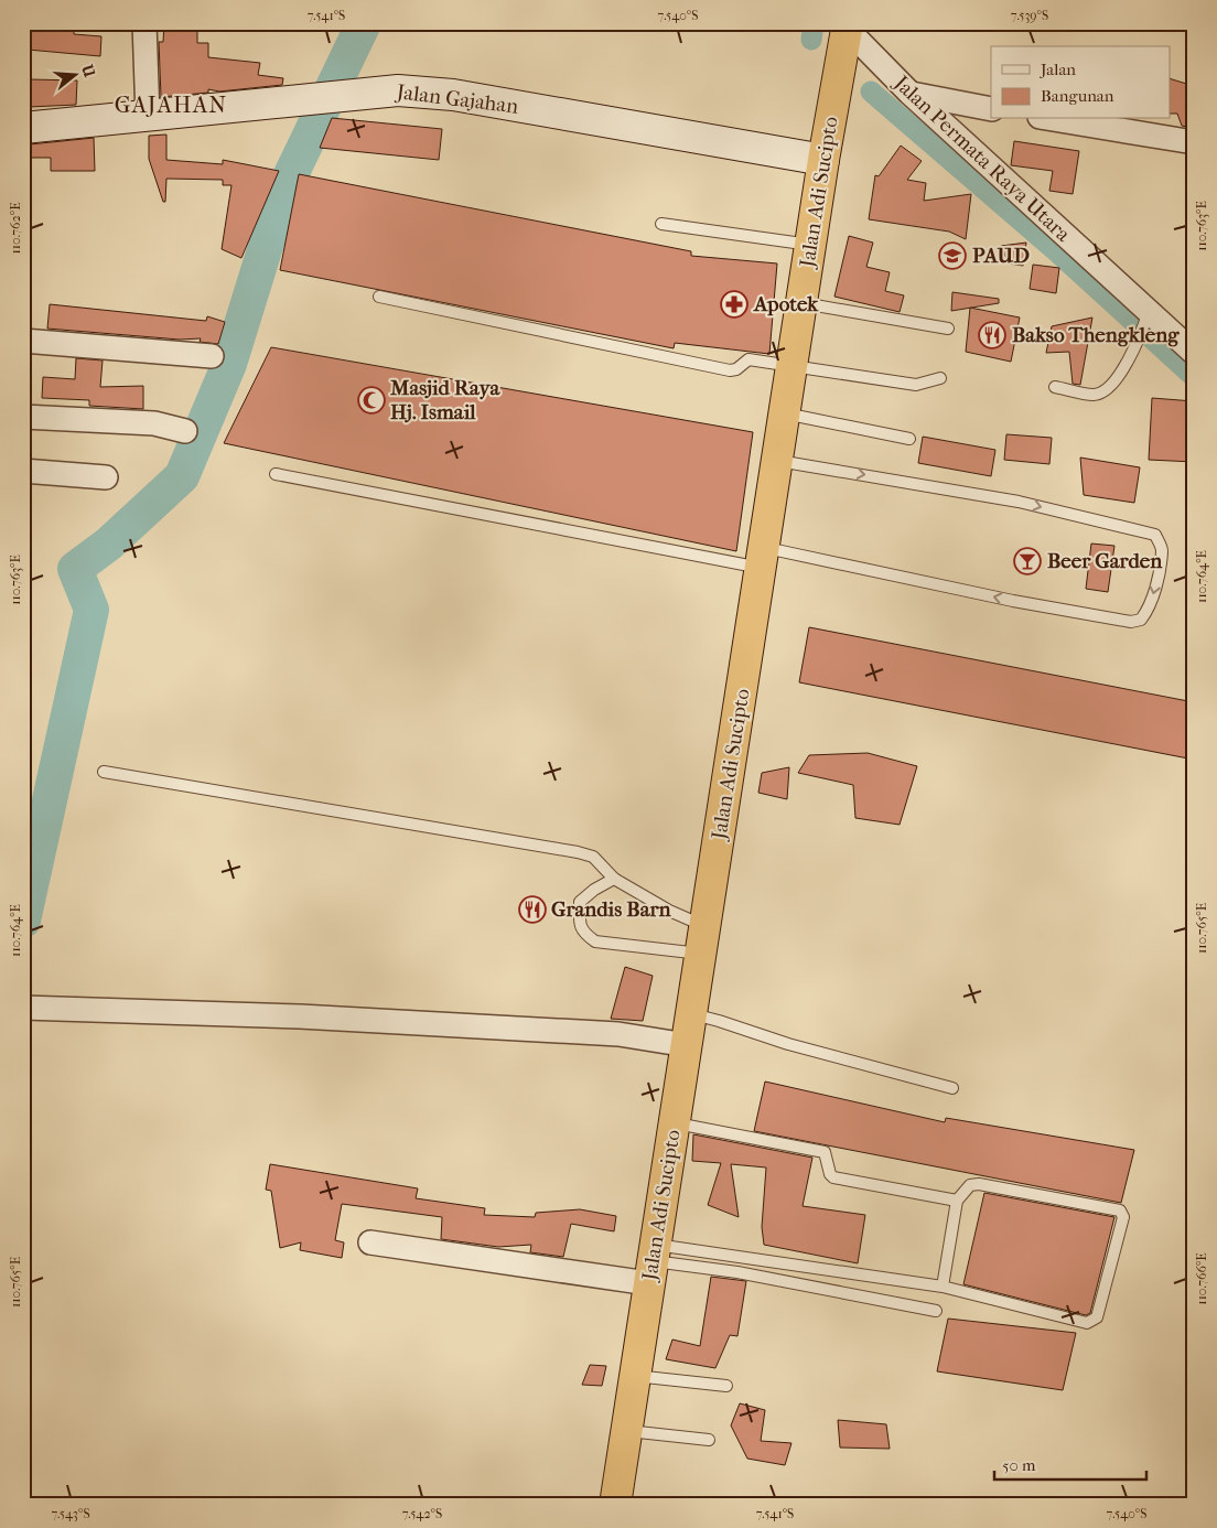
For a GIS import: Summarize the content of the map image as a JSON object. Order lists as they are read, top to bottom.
{
  "streets": {
    "highway": ["Jalan Adi Sucipto"],
    "street": ["Jalan Gajahan", "Jalan Permata Raya Utara"]
  },
  "crossings": [
    ["Jalan Gajahan", "Jalan Adi Sucipto"],
    ["Jalan Permata Raya Utara", "Jalan Adi Sucipto"]
  ],
  "districts": ["GAJAHAN"],
  "places": {
    "school or university": ["PAUD"],
    "pharmacy": ["Apotek"],
    "restaurant": ["Bakso Thengkleng", "Grandis Barn"],
    "mosque": ["Masjid Raya Hj. Ismail"],
    "bar": ["Beer Garden"]
  },
  "legend": ["Jalan", "Bangunan"],
  "scale_bar": "50 m",
  "north": "right",
  "coordinates": [
    "7.541°S",
    "7.540°S",
    "7.539°S",
    "110.763°E",
    "110.762°E",
    "110.764°E",
    "110.765°E",
    "110.766°E",
    "7.543°S",
    "7.542°S"
  ]
}
